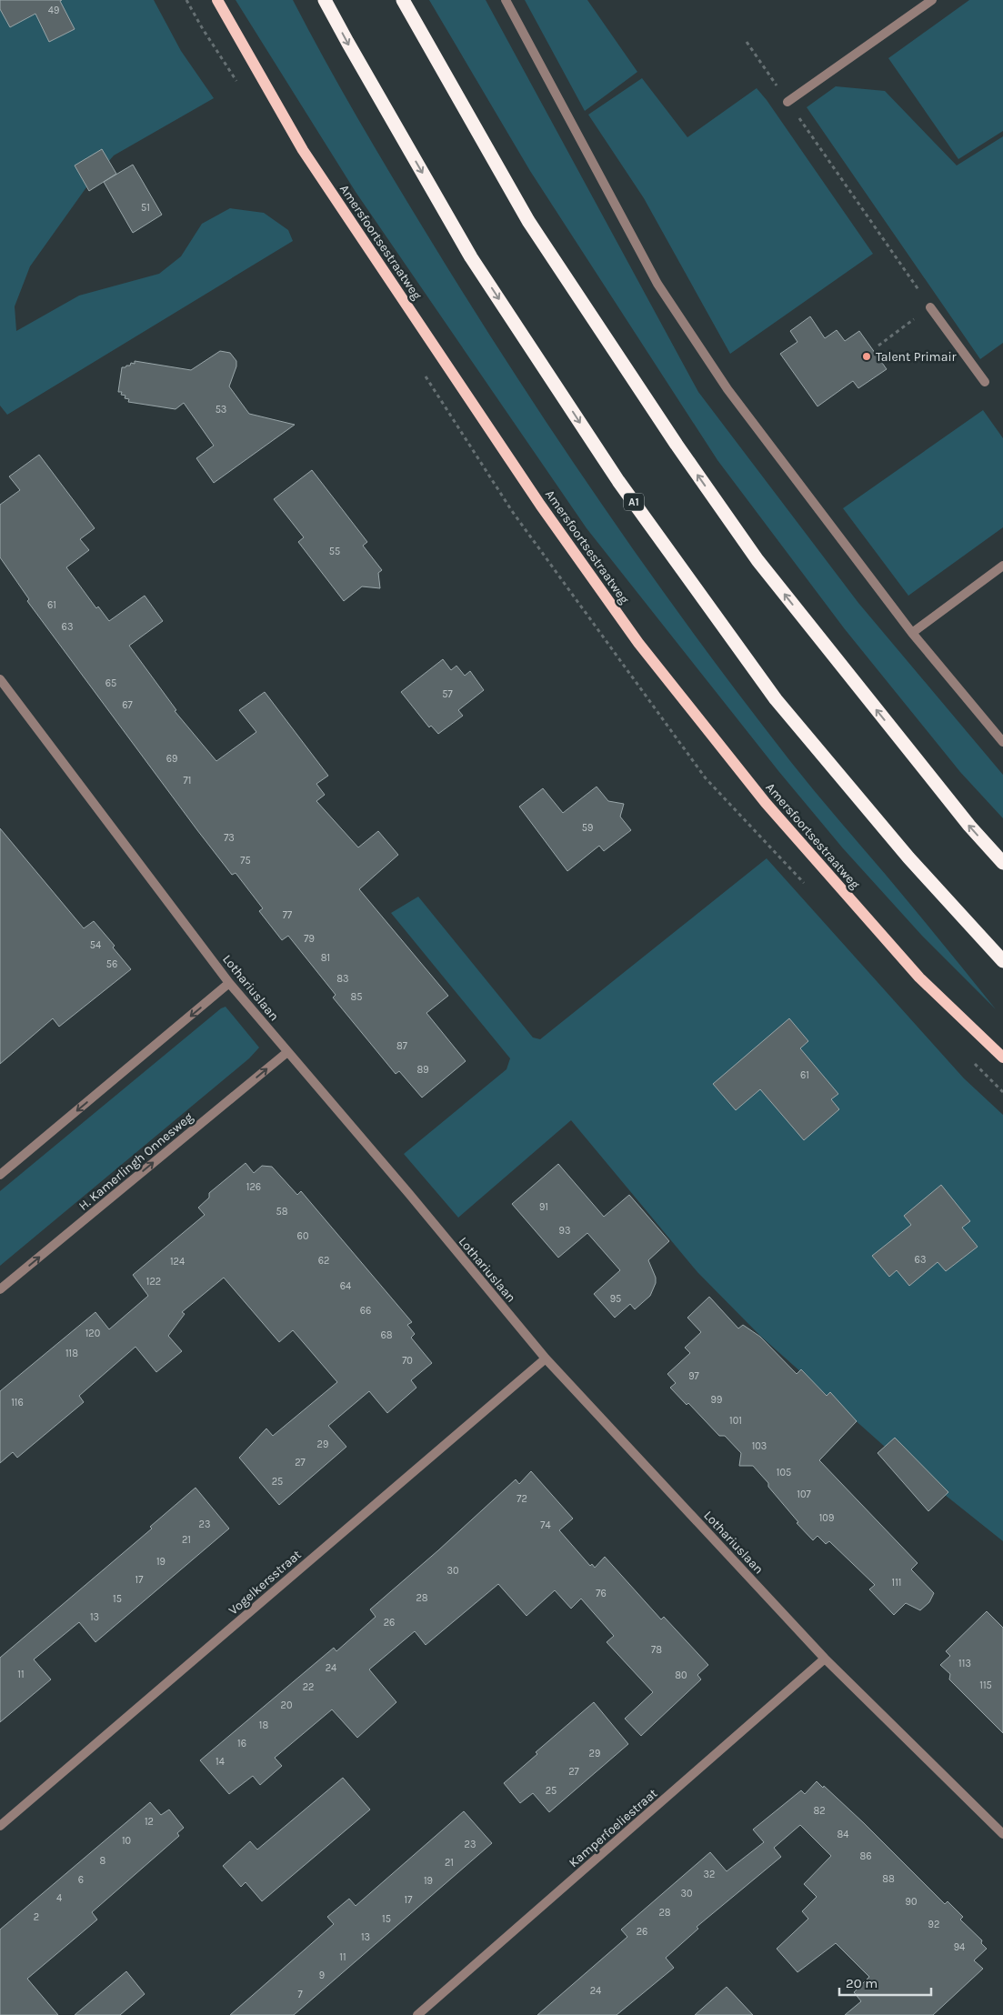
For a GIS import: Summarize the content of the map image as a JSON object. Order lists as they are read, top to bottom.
{
  "streets": {
    "highway": ["A1"],
    "main road": ["Amersfoortsestraatweg"],
    "street": [
      "Lothariuslaan",
      "H. Kamerlingh Onnesweg",
      "Vogelkersstraat",
      "Kamperfoeliestraat"
    ]
  },
  "crossings": [
    ["Lothariuslaan", "H. Kamerlingh Onnesweg"],
    ["Lothariuslaan", "Vogelkersstraat"],
    ["Lothariuslaan", "Kamperfoeliestraat"]
  ],
  "one_way": ["H. Kamerlingh Onnesweg"],
  "places": ["Talent Primair"],
  "house_numbers": [
    "49",
    "51",
    "53",
    "55",
    "61",
    "63",
    "65",
    "57",
    "67",
    "69",
    "71",
    "59",
    "73",
    "75",
    "77",
    "79",
    "54",
    "81",
    "56",
    "83",
    "85",
    "87",
    "89",
    "61",
    "126",
    "91",
    "58",
    "93",
    "60",
    "63",
    "62",
    "124",
    "122",
    "64",
    "95",
    "66",
    "120",
    "68",
    "118",
    "70",
    "97",
    "99",
    "116",
    "101",
    "29",
    "103",
    "27",
    "105",
    "25",
    "107",
    "72",
    "109",
    "23",
    "74",
    "21",
    "19",
    "30",
    "17",
    "111",
    "76",
    "28",
    "15",
    "13",
    "26",
    "78",
    "113",
    "24",
    "11",
    "80",
    "115",
    "22",
    "20",
    "18",
    "16",
    "29",
    "14",
    "27",
    "25",
    "82",
    "12",
    "84",
    "10",
    "23",
    "86",
    "8",
    "21",
    "32",
    "88",
    "6",
    "19",
    "30",
    "4",
    "17",
    "90",
    "28",
    "2",
    "15",
    "92",
    "26",
    "13",
    "94",
    "11",
    "9",
    "24",
    "7"
  ],
  "scale_bar": "20 m"
}
